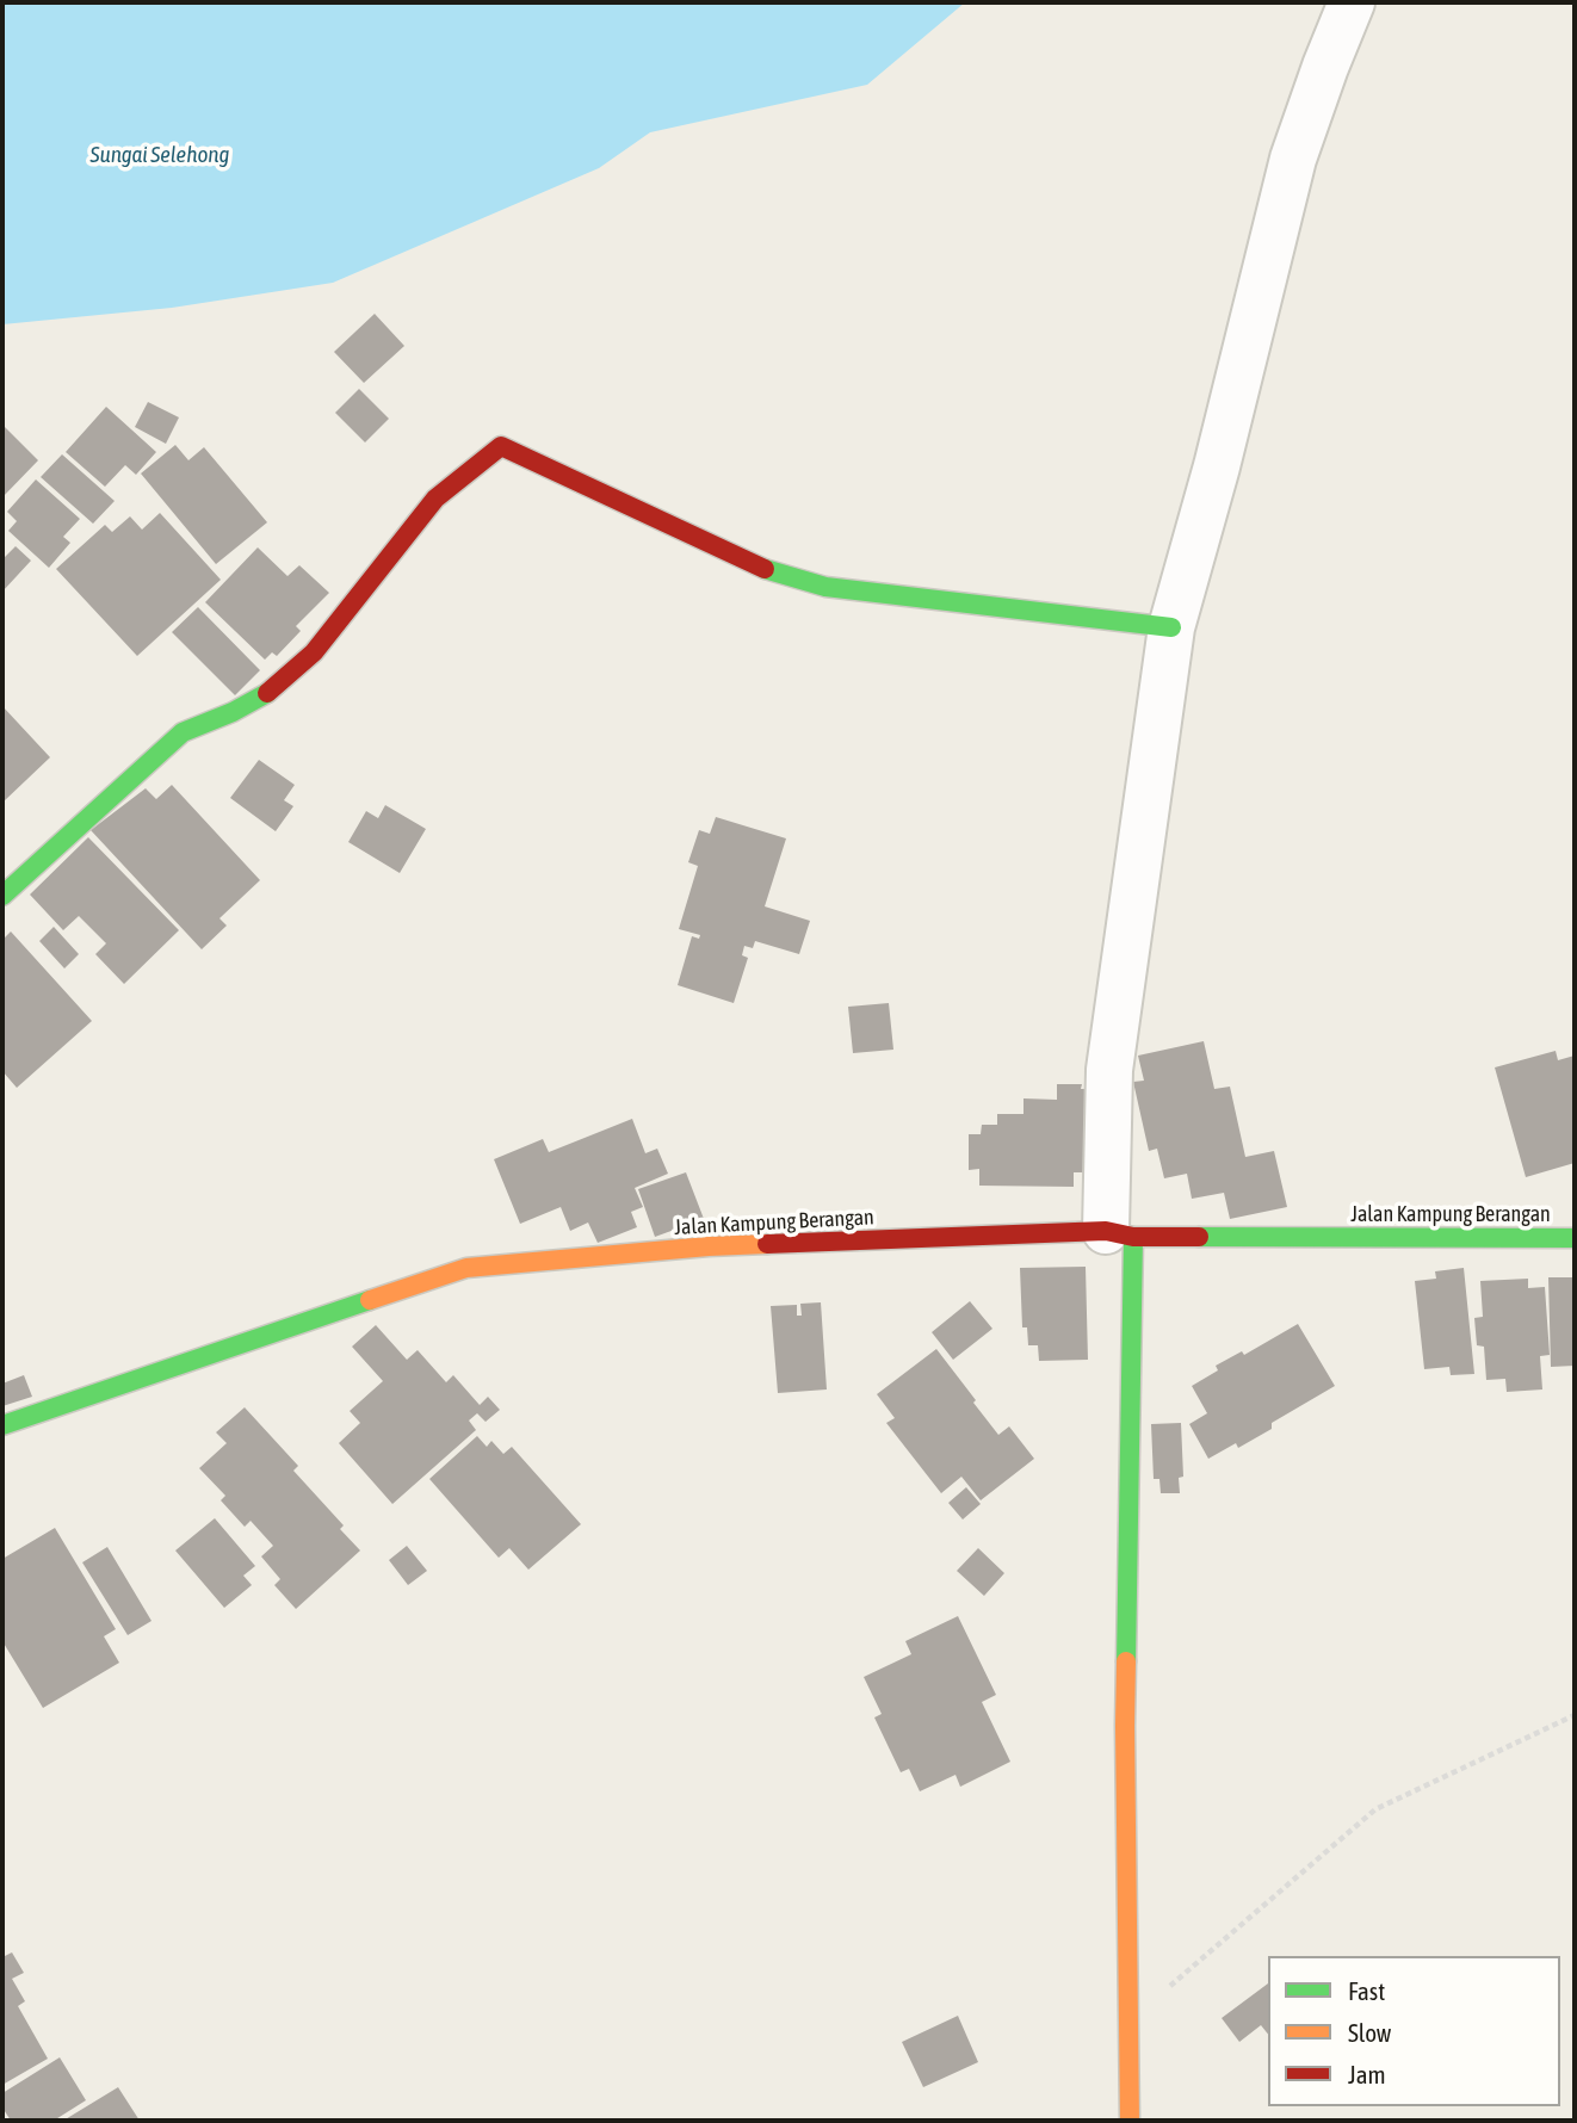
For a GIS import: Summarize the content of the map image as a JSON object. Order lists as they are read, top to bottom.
{
  "streets": {
    "street": ["Jalan Kampung Berangan"]
  },
  "water": ["Sungai Selehong"],
  "legend": ["Fast", "Slow", "Jam"]
}
